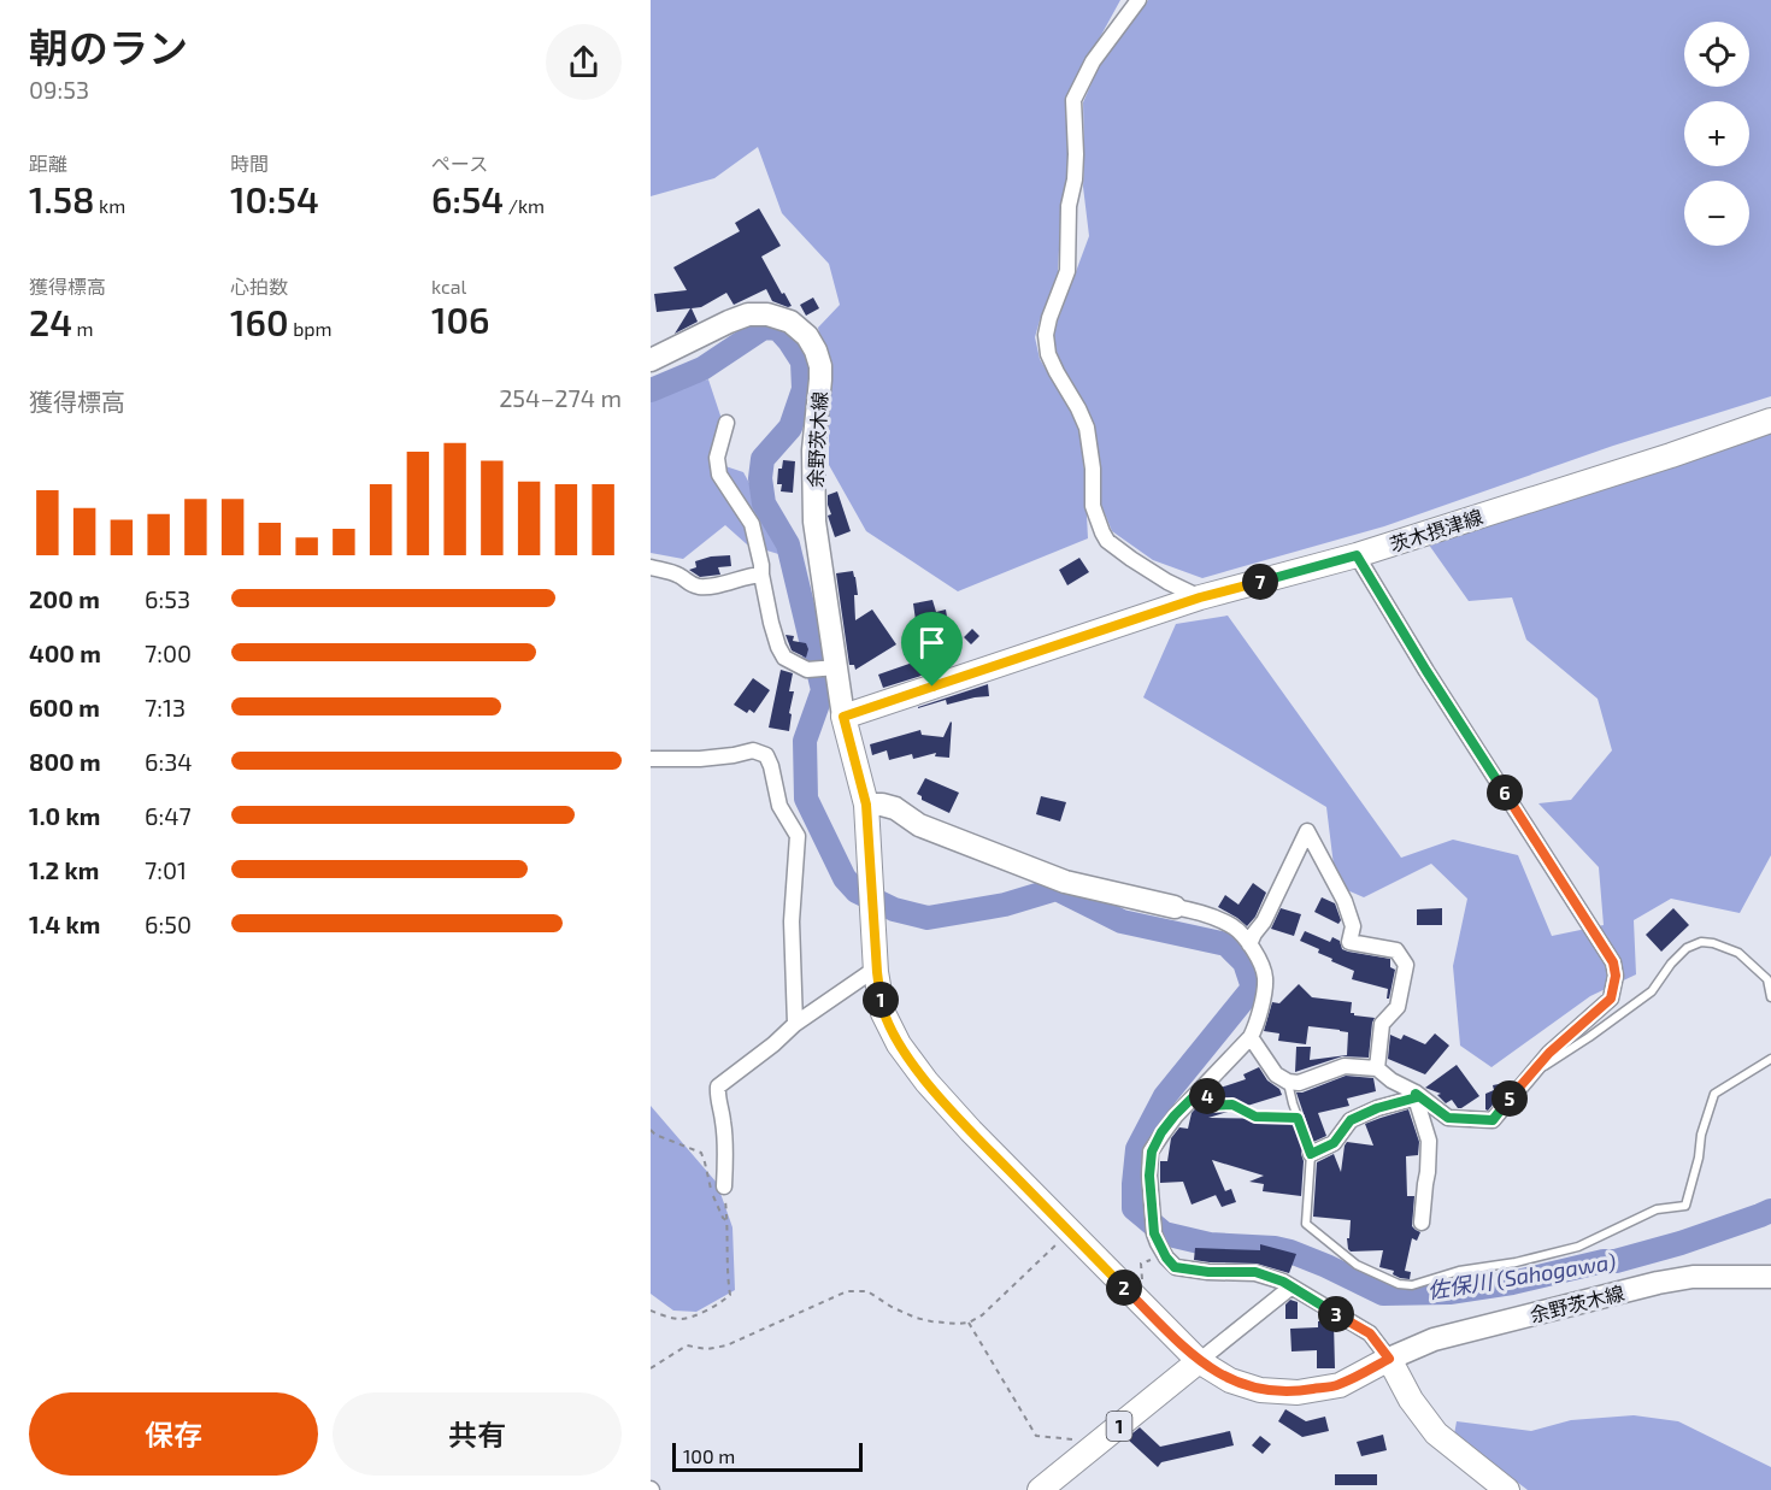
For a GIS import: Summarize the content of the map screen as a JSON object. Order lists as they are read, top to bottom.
{
  "streets": {
    "main road": ["余野茨木線", "茨木摂津線", "1"]
  },
  "crossings": [
    ["余野茨木線", "茨木摂津線"]
  ],
  "water": ["佐保川 (Sahogawa)"],
  "scale_bar": "100 m",
  "page": {
    "heading": ["朝のラン", "09:53"],
    "map_buttons": ["+", "−"],
    "stats": [
      ["距離", "1.58 km"],
      ["時間", "10:54"],
      ["ペース", "6:54 /km"],
      ["獲得標高", "24 m"],
      ["心拍数", "160 bpm"],
      ["kcal", "106"]
    ],
    "chart": ["獲得標高", "254–274 m"],
    "pins": [
      "7",
      "6",
      "1",
      "4",
      "5",
      "2",
      "3"
    ],
    "list": [
      {
        "name": "200 m",
        "note": "6:53"
      },
      {
        "name": "400 m",
        "note": "7:00"
      },
      {
        "name": "600 m",
        "note": "7:13"
      },
      {
        "name": "800 m",
        "note": "6:34"
      },
      {
        "name": "1.0 km",
        "note": "6:47"
      },
      {
        "name": "1.2 km",
        "note": "7:01"
      },
      {
        "name": "1.4 km",
        "note": "6:50"
      }
    ],
    "buttons": ["保存", "共有"],
    "scale": "100 m"
  }
}
